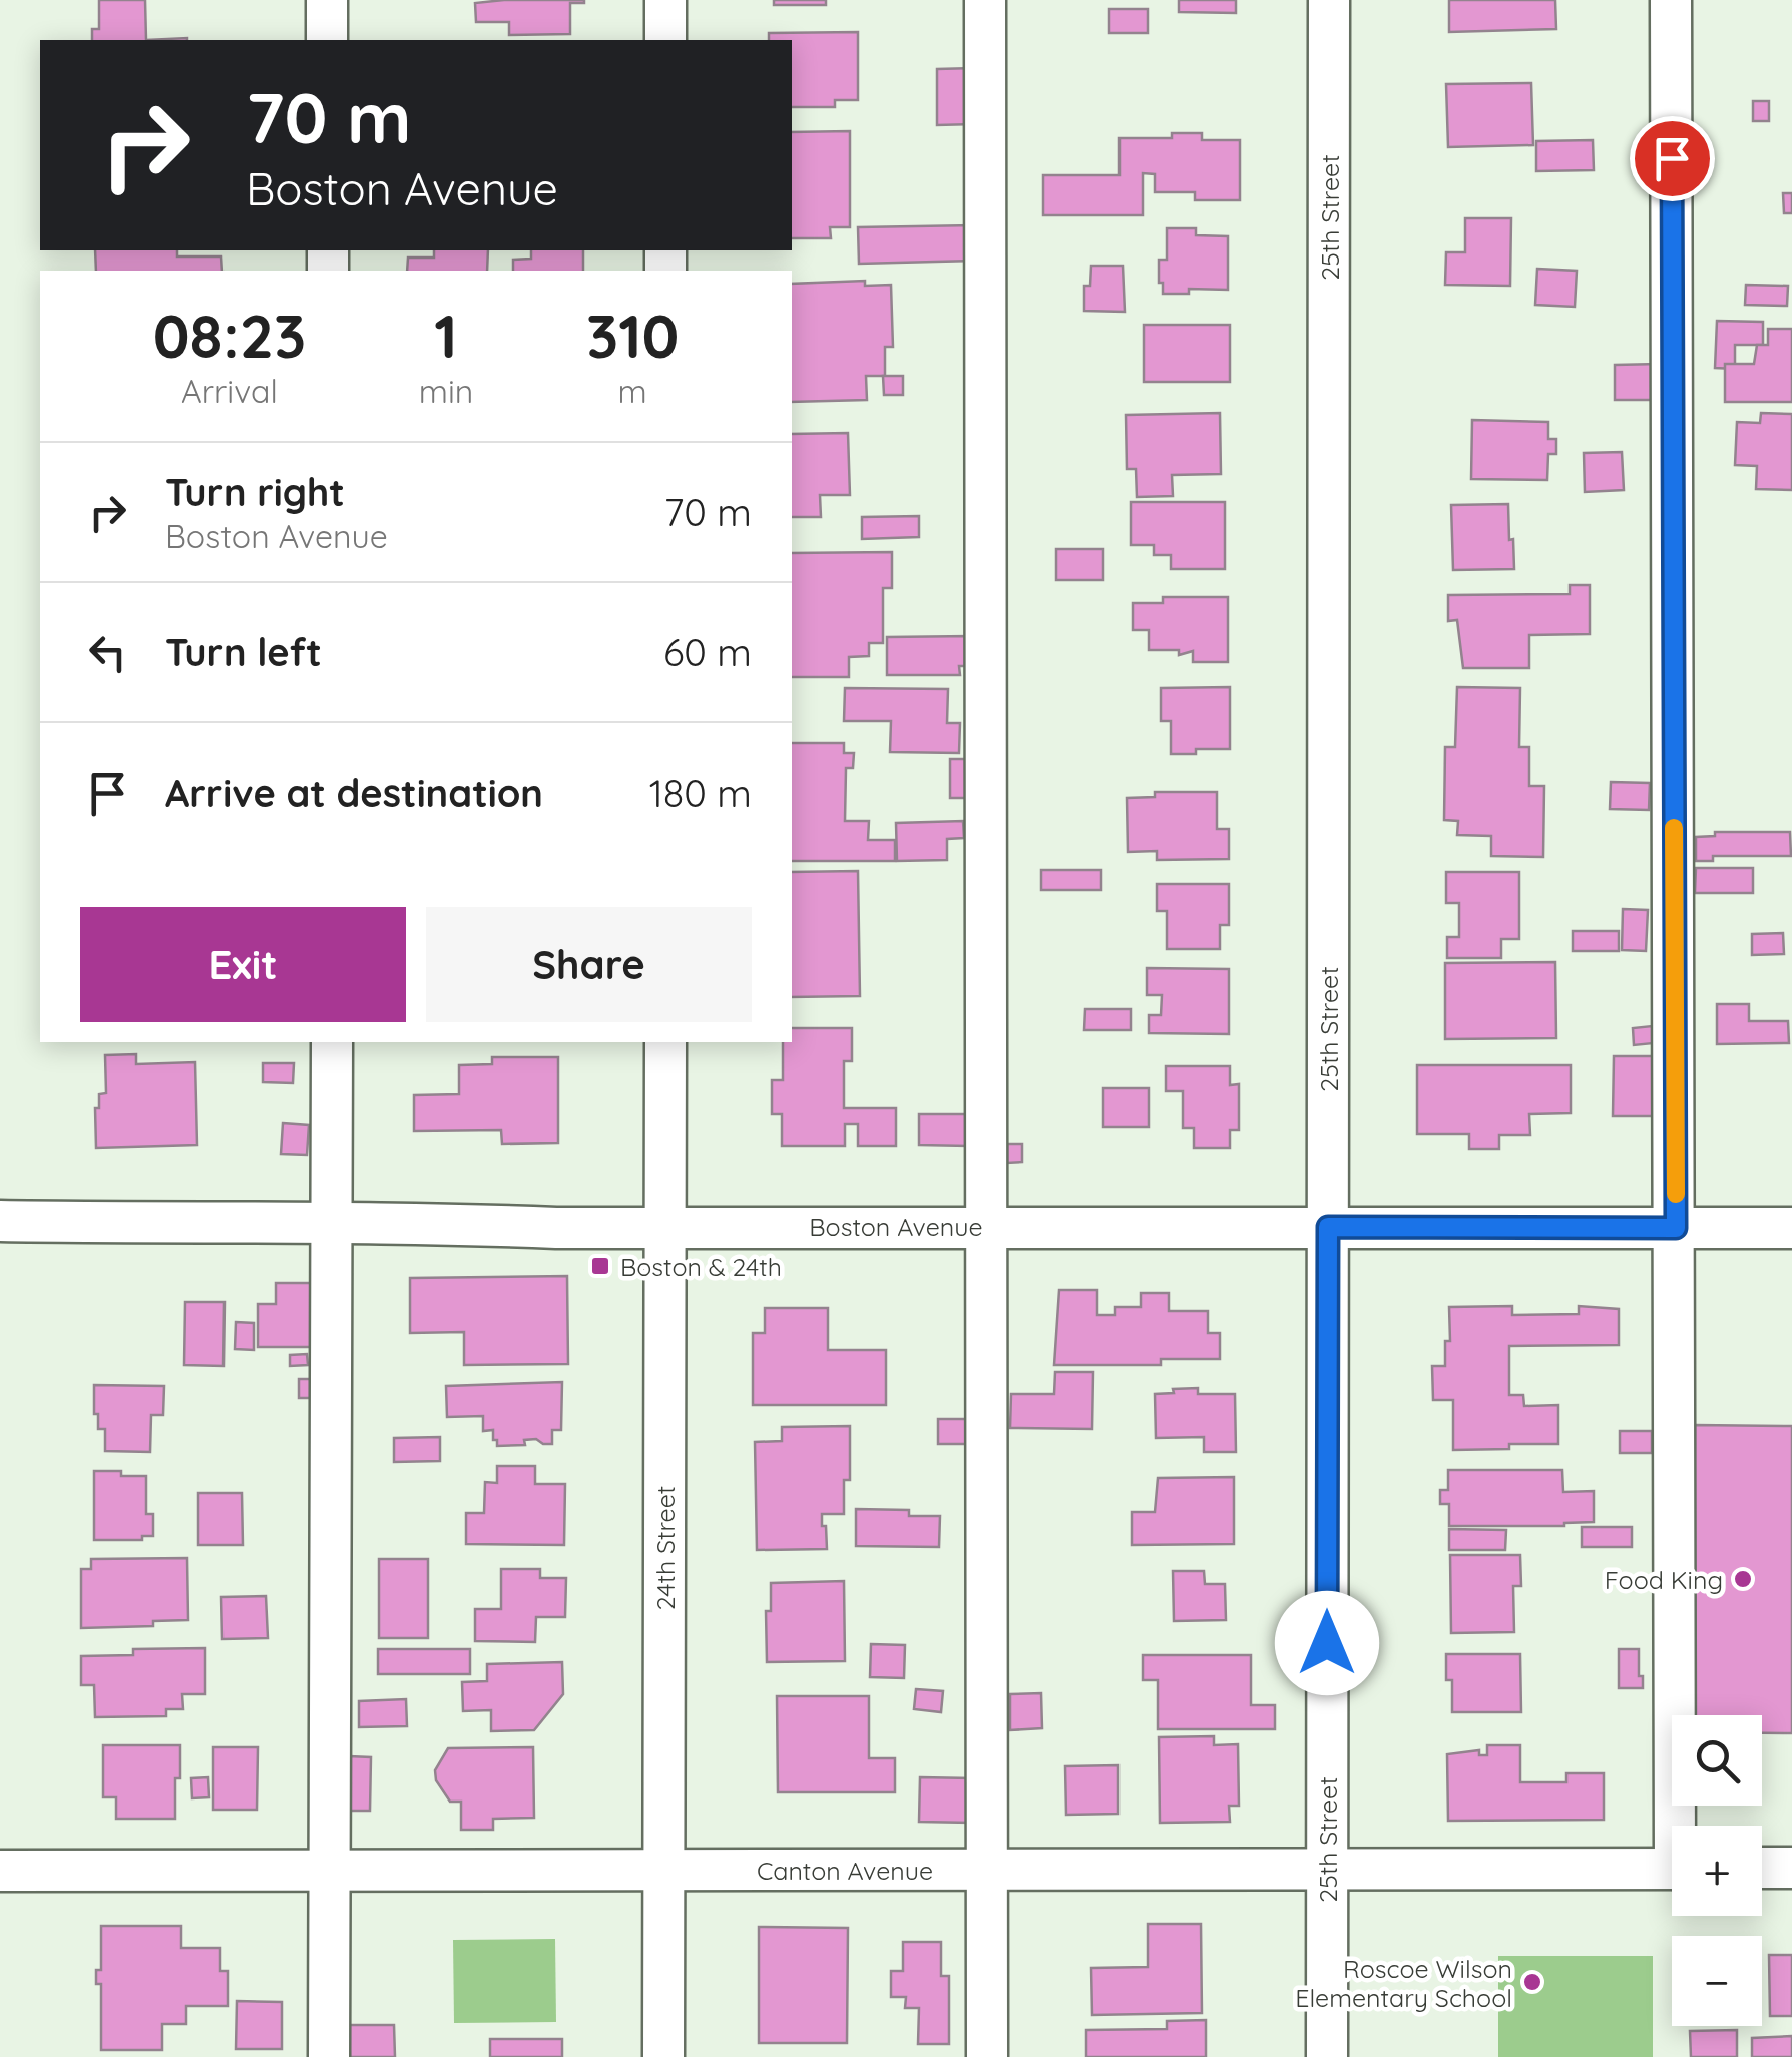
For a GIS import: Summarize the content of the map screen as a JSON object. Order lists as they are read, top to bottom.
{
  "streets": {
    "street": [
      "25th Street",
      "Boston Avenue",
      "24th Street",
      "Canton Avenue"
    ]
  },
  "crossings": [
    ["25th Street", "Boston Avenue"],
    ["25th Street", "Canton Avenue"],
    ["Boston Avenue", "24th Street"],
    ["24th Street", "Canton Avenue"]
  ],
  "places": {
    "transit": ["Boston & 24th"],
    "other": ["Food King", "Roscoe Wilson Elementary School"]
  },
  "page": {
    "turn": ["70 m", "Boston Avenue"],
    "eta": [
      "08:23",
      "Arrival",
      "1",
      "min",
      "310",
      "m"
    ],
    "list": [
      {
        "name": "Turn right",
        "note": "Boston Avenue",
        "value": "70 m"
      },
      {
        "name": "Turn left",
        "value": "60 m"
      },
      {
        "name": "Arrive at destination",
        "value": "180 m"
      }
    ],
    "buttons": ["Exit", "Share"],
    "map_buttons": ["+", "−"]
  }
}
